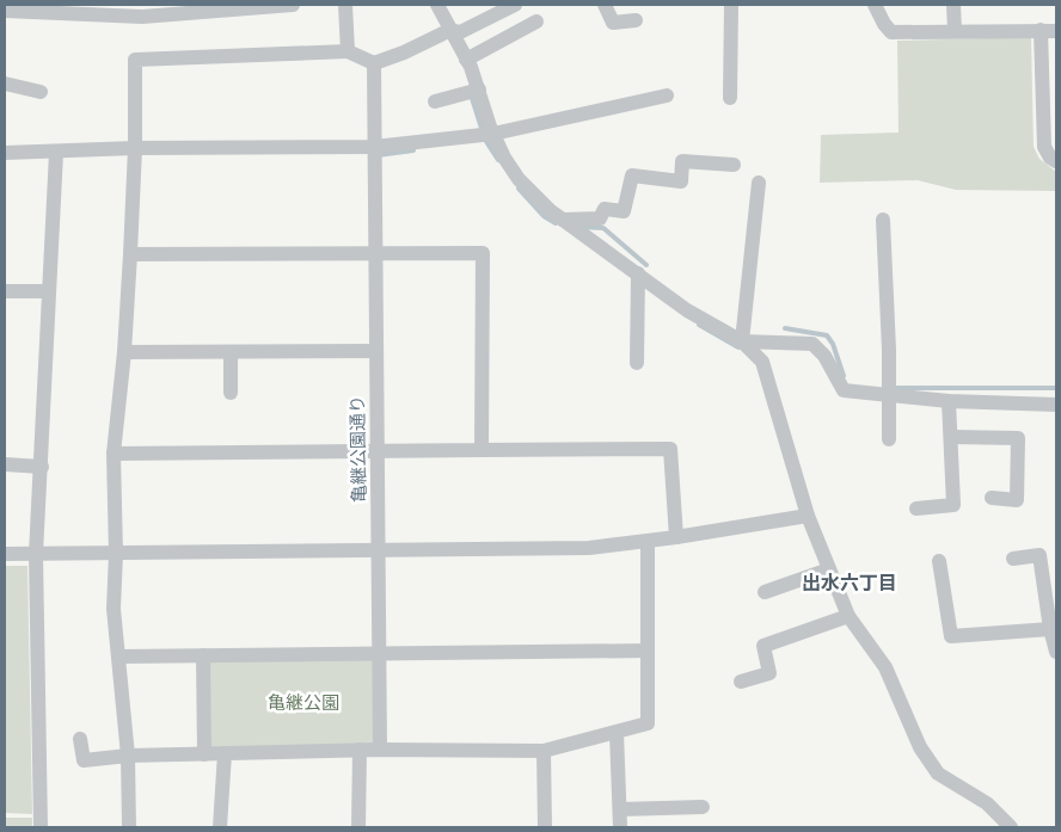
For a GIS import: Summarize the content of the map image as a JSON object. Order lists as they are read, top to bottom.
{
  "streets": {
    "street": ["亀継公園通り"]
  },
  "districts": ["出水六丁目"],
  "parks": ["亀継公園"]
}
